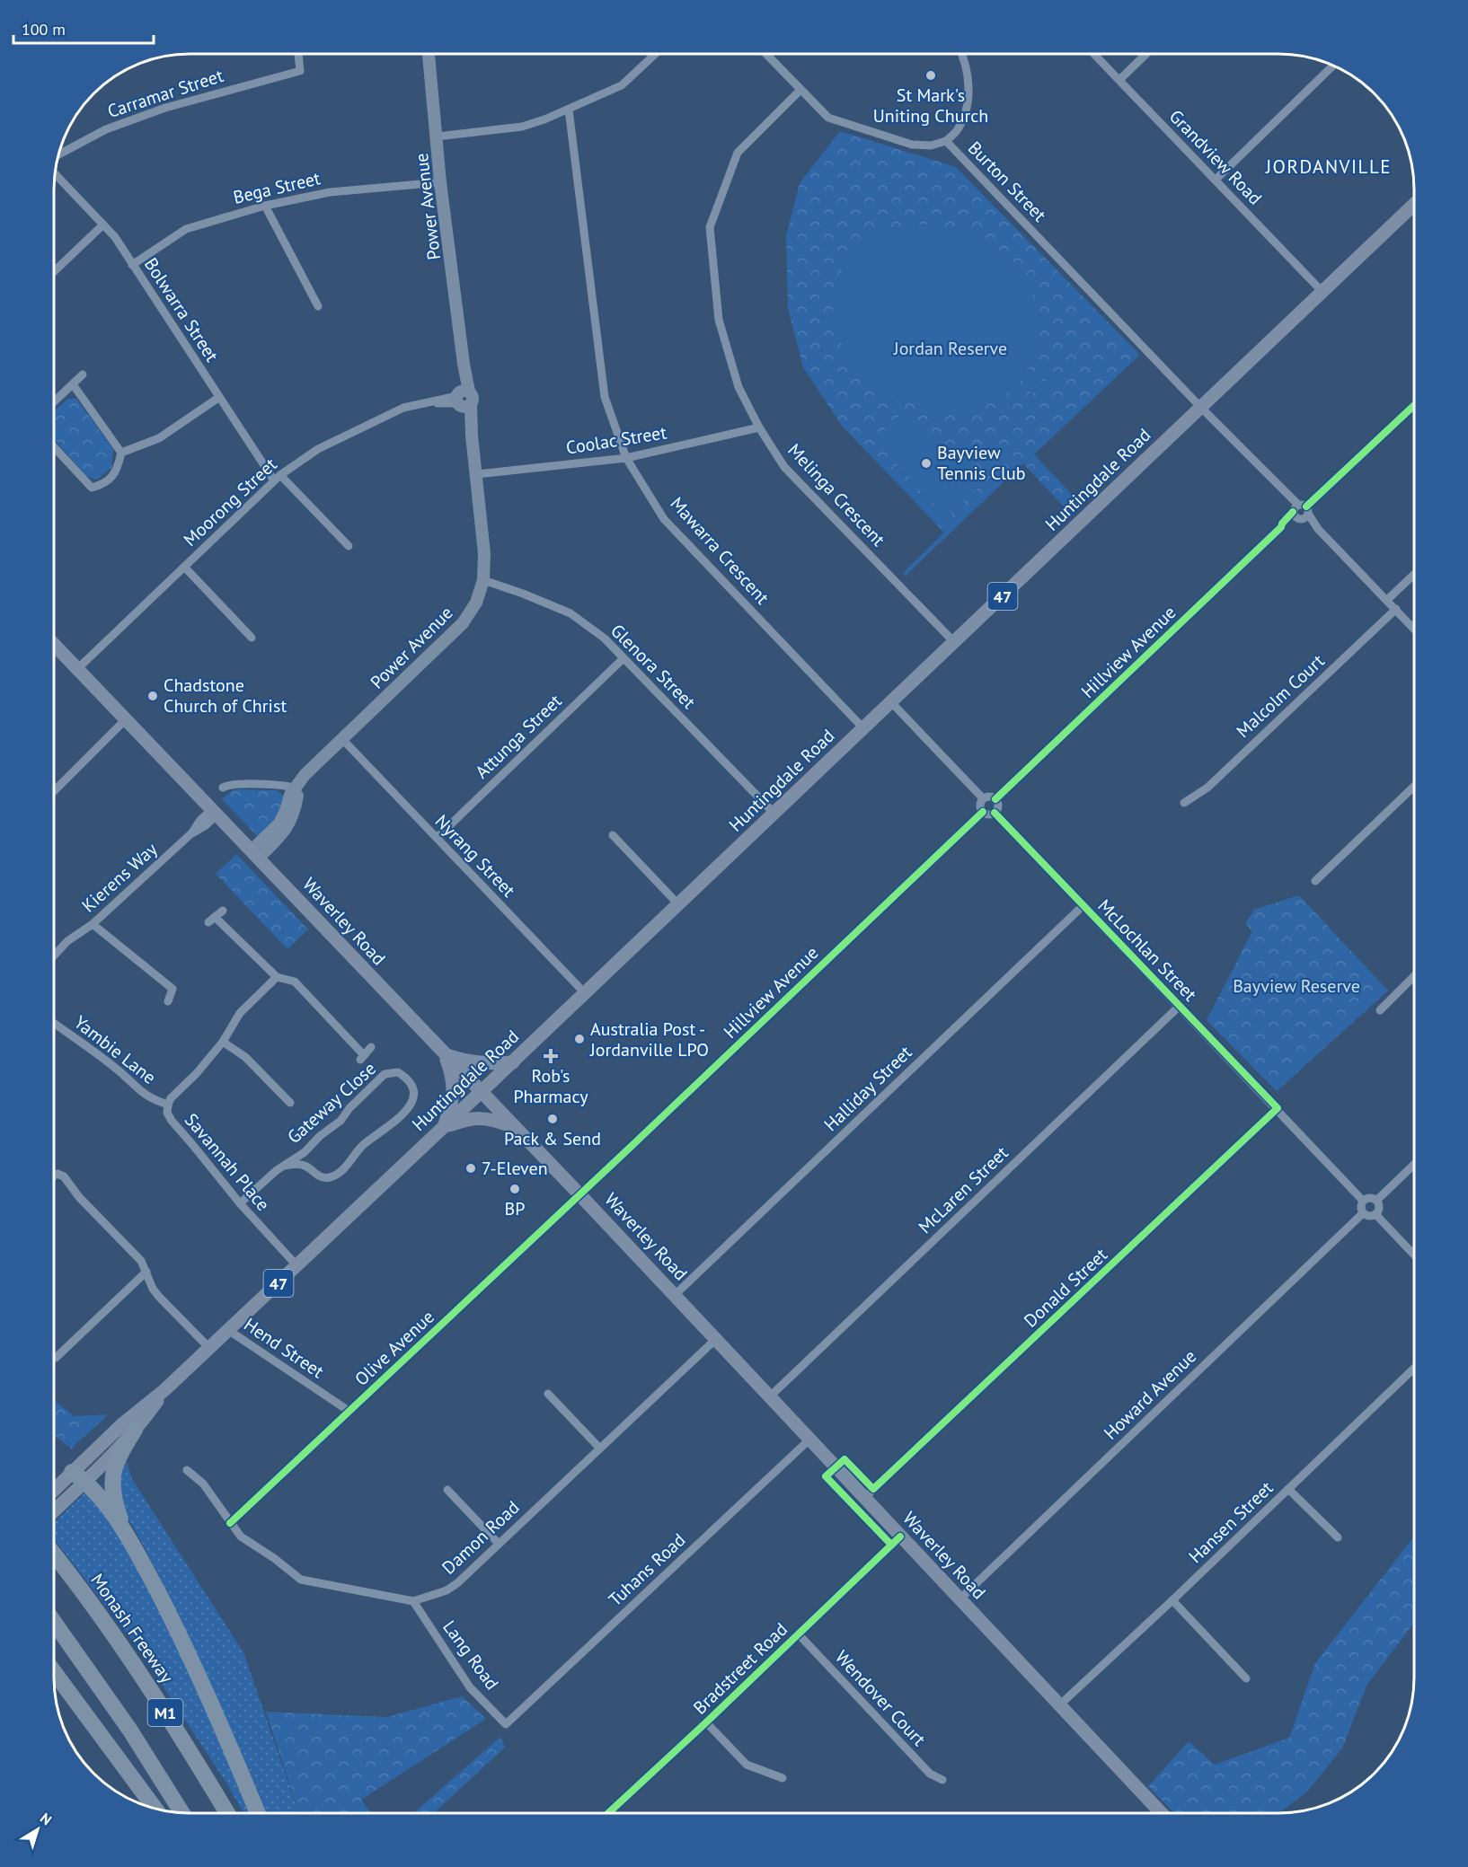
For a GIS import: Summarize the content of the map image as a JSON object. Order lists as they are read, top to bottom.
{
  "streets": {
    "highway": ["Monash Freeway", "M1"],
    "main road": ["Huntingdale Road", "47", "Waverley Road"],
    "street": [
      "Carramar Street",
      "Grandview Road",
      "Burton Street",
      "Bega Street",
      "Power Avenue",
      "Bolwarra Street",
      "Coolac Street",
      "Melinga Crescent",
      "Moorong Street",
      "Mawarra Crescent",
      "Hillview Avenue",
      "Glenora Street",
      "Malcolm Court",
      "Attunga Street",
      "Nyrang Street",
      "Kierens Way",
      "McLochlan Street",
      "Yambie Lane",
      "Halliday Street",
      "Gateway Close",
      "Savannah Place",
      "McLaren Street",
      "Donald Street",
      "Hend Street",
      "Olive Avenue",
      "Howard Avenue",
      "Hansen Street",
      "Damon Road",
      "Tuhans Road",
      "Lang Road",
      "Bradstreet Road",
      "Wendover Court"
    ]
  },
  "crossings": [
    ["Grandview Road", "Huntingdale Road"],
    ["Burton Street", "Huntingdale Road"],
    ["Burton Street", "Melinga Crescent"],
    ["Burton Street", "Hillview Avenue"],
    ["Burton Street", "Malcolm Court"],
    ["Bega Street", "Power Avenue"],
    ["Bega Street", "Bolwarra Street"],
    ["Power Avenue", "Coolac Street"],
    ["Power Avenue", "Moorong Street"],
    ["Power Avenue", "Glenora Street"],
    ["Power Avenue", "Nyrang Street"],
    ["Power Avenue", "Waverley Road"],
    ["Bolwarra Street", "Moorong Street"],
    ["Coolac Street", "Melinga Crescent"],
    ["Coolac Street", "Mawarra Crescent"],
    ["Huntingdale Road", "Melinga Crescent"],
    ["Huntingdale Road", "Mawarra Crescent"],
    ["Huntingdale Road", "Glenora Street"],
    ["Huntingdale Road", "Nyrang Street"],
    ["Huntingdale Road", "Waverley Road"],
    ["Huntingdale Road", "Savannah Place"],
    ["Huntingdale Road", "Hend Street"],
    ["Moorong Street", "Waverley Road"],
    ["Hillview Avenue", "Waverley Road"],
    ["Hillview Avenue", "McLochlan Street"],
    ["Hillview Avenue", "Olive Avenue"],
    ["Glenora Street", "Attunga Street"],
    ["Attunga Street", "Nyrang Street"],
    ["Kierens Way", "Waverley Road"],
    ["Waverley Road", "Halliday Street"],
    ["Waverley Road", "McLaren Street"],
    ["Waverley Road", "Donald Street"],
    ["Waverley Road", "Olive Avenue"],
    ["Waverley Road", "Howard Avenue"],
    ["Waverley Road", "Hansen Street"],
    ["Waverley Road", "Damon Road"],
    ["Waverley Road", "Tuhans Road"],
    ["Waverley Road", "Bradstreet Road"],
    ["McLochlan Street", "Halliday Street"],
    ["McLochlan Street", "McLaren Street"],
    ["McLochlan Street", "Donald Street"],
    ["McLochlan Street", "Howard Avenue"],
    ["Yambie Lane", "Savannah Place"],
    ["Gateway Close", "Savannah Place"],
    ["Hend Street", "Olive Avenue"],
    ["Olive Avenue", "Damon Road"],
    ["Damon Road", "Lang Road"],
    ["Tuhans Road", "Lang Road"],
    ["Bradstreet Road", "Wendover Court"]
  ],
  "districts": ["JORDANVILLE"],
  "parks": ["Jordan Reserve", "Bayview Reserve"],
  "places": {
    "other": [
      "St Mark's Uniting Church",
      "Bayview Tennis Club",
      "Chadstone Church of Christ",
      "Australia Post - Jordanville LPO",
      "Pack & Send",
      "7-Eleven",
      "BP"
    ],
    "health": ["Rob's Pharmacy"]
  },
  "scale_bar": "100 m",
  "north": "top right"
}
